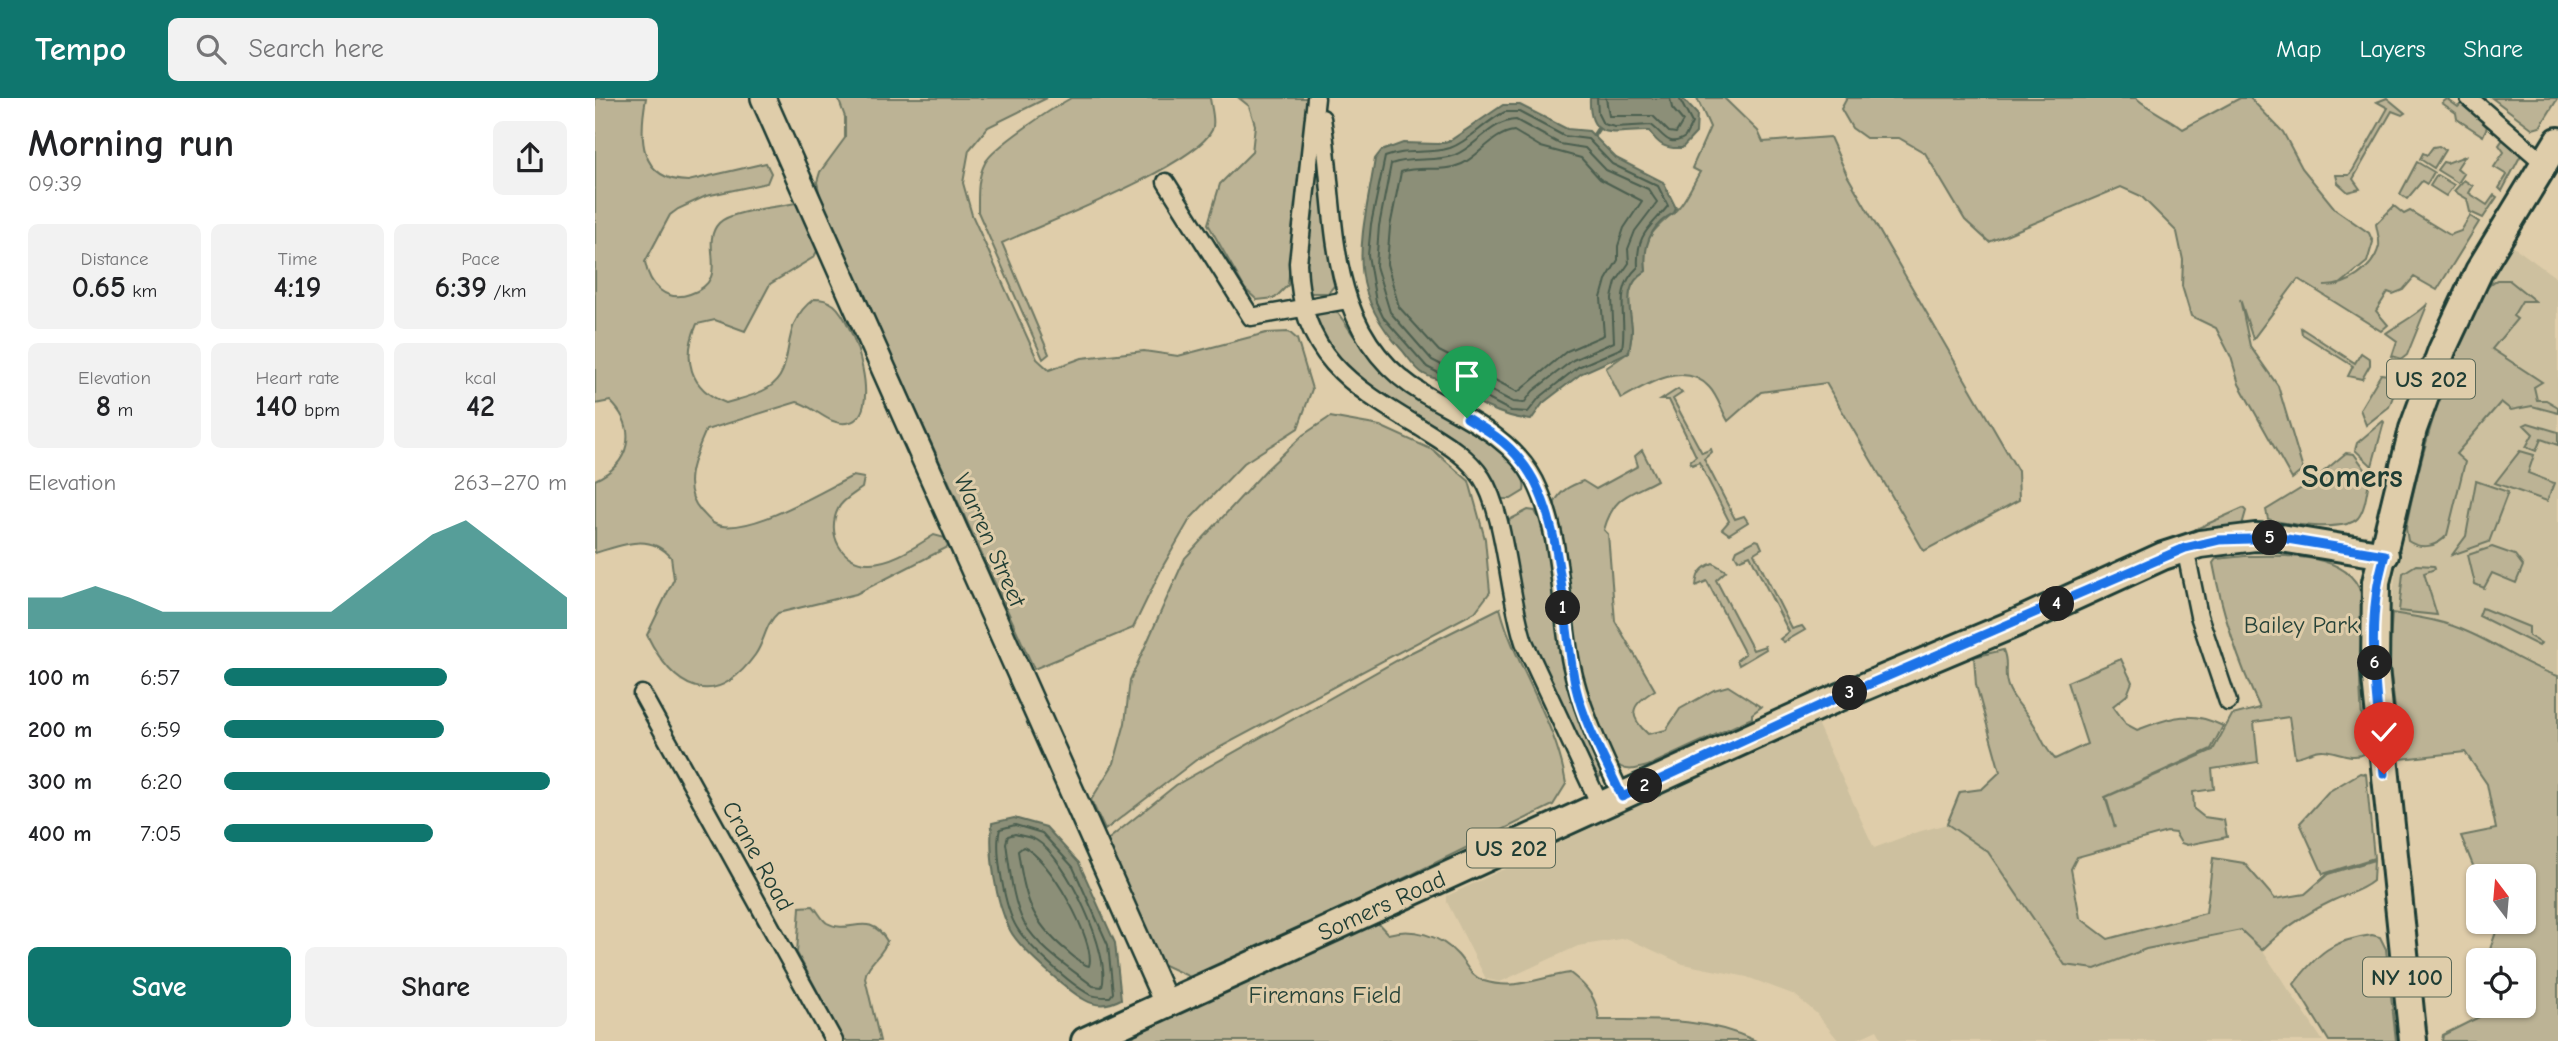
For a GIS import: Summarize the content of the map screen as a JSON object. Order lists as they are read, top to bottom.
{
  "streets": {
    "main road": ["US 202", "Somers Road", "NY 100"],
    "street": ["Warren Street", "Crane Road"]
  },
  "crossings": [
    ["US 202", "Somers Road"],
    ["US 202", "NY 100"],
    ["Warren Street", "Somers Road"],
    ["Somers Road", "NY 100"]
  ],
  "districts": ["Somers"],
  "parks": ["Bailey Park", "Firemans Field"],
  "north": "top",
  "page": {
    "header": "Tempo",
    "search": "Search here",
    "nav": ["Map", "Layers", "Share"],
    "heading": ["Morning run", "09:39"],
    "stats": [
      ["Distance", "0.65 km"],
      ["Time", "4:19"],
      ["Pace", "6:39 /km"],
      ["Elevation", "8 m"],
      ["Heart rate", "140 bpm"],
      ["kcal", "42"]
    ],
    "chart": ["Elevation", "263–270 m"],
    "pins": [
      "5",
      "4",
      "1",
      "6",
      "3",
      "2"
    ],
    "list": [
      {
        "name": "100 m",
        "note": "6:57"
      },
      {
        "name": "200 m",
        "note": "6:59"
      },
      {
        "name": "300 m",
        "note": "6:20"
      },
      {
        "name": "400 m",
        "note": "7:05"
      }
    ],
    "buttons": ["Save", "Share"]
  }
}
